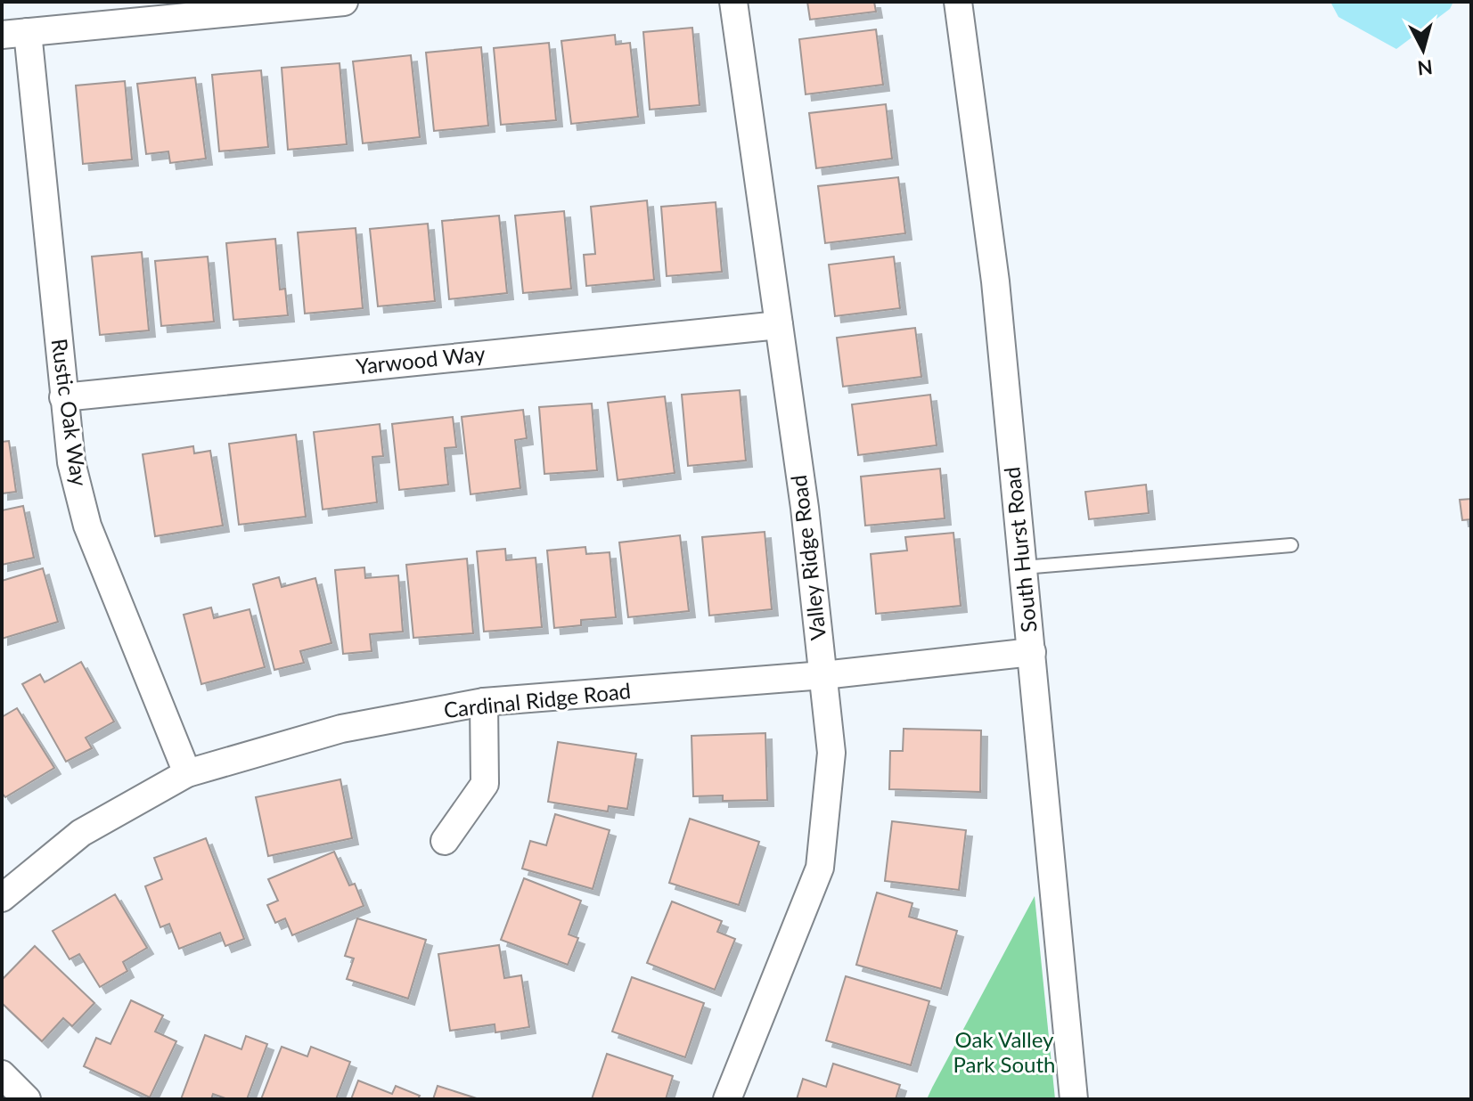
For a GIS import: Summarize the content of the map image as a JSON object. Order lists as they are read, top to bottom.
{
  "streets": {
    "street": [
      "Yarwood Way",
      "Rustic Oak Way",
      "South Hurst Road",
      "Valley Ridge Road",
      "Cardinal Ridge Road"
    ]
  },
  "crossings": [
    ["Yarwood Way", "Rustic Oak Way"],
    ["Yarwood Way", "Valley Ridge Road"],
    ["Rustic Oak Way", "Cardinal Ridge Road"],
    ["South Hurst Road", "Cardinal Ridge Road"],
    ["Valley Ridge Road", "Cardinal Ridge Road"]
  ],
  "parks": ["Oak Valley Park South"],
  "north": "bottom"
}
